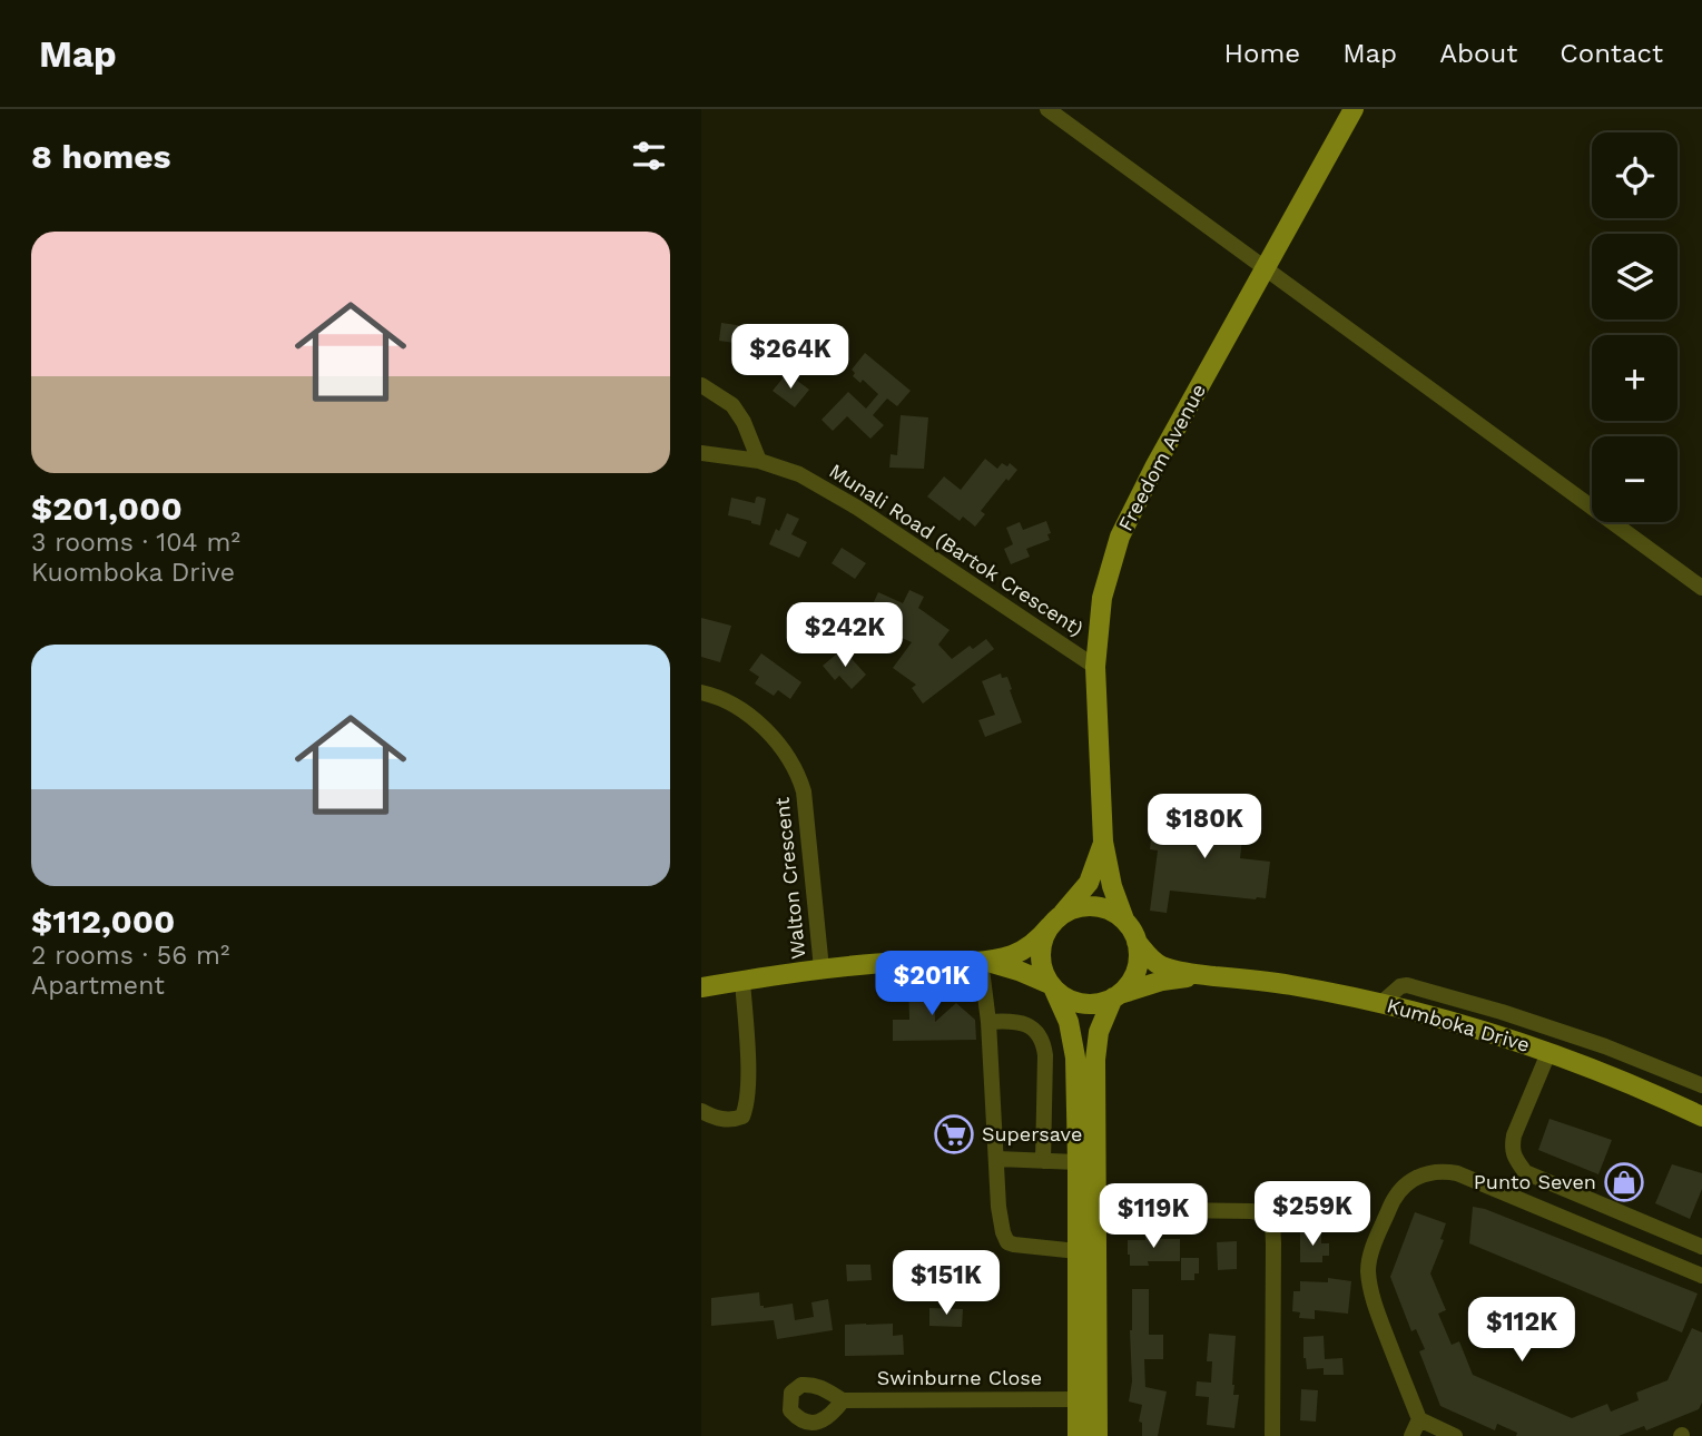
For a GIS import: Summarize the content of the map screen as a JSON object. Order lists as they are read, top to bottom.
{
  "streets": {
    "main road": ["Freedom Avenue", "Kumboka Drive"],
    "street": ["Munali Road (Bartok Crescent)", "Walton Crescent", "Swinburne Close"]
  },
  "crossings": [
    ["Freedom Avenue", "Munali Road (Bartok Crescent)"],
    ["Freedom Avenue", "Kumboka Drive"]
  ],
  "places": {
    "supermarket": ["Supersave"],
    "shop": ["Punto Seven"]
  },
  "page": {
    "header": "Map",
    "nav": [
      "Home",
      "Map",
      "About",
      "Contact"
    ],
    "heading": "8 homes",
    "map_buttons": ["+", "−"],
    "list": [
      {
        "name": "$201,000",
        "note": "3 rooms · 104 m² · Kuomboka Drive"
      },
      {
        "name": "$112,000",
        "note": "2 rooms · 56 m² · Apartment"
      }
    ],
    "price": [
      "$264K",
      "$242K",
      "$180K",
      "$201K",
      "$259K",
      "$119K",
      "$151K",
      "$112K"
    ]
  }
}
